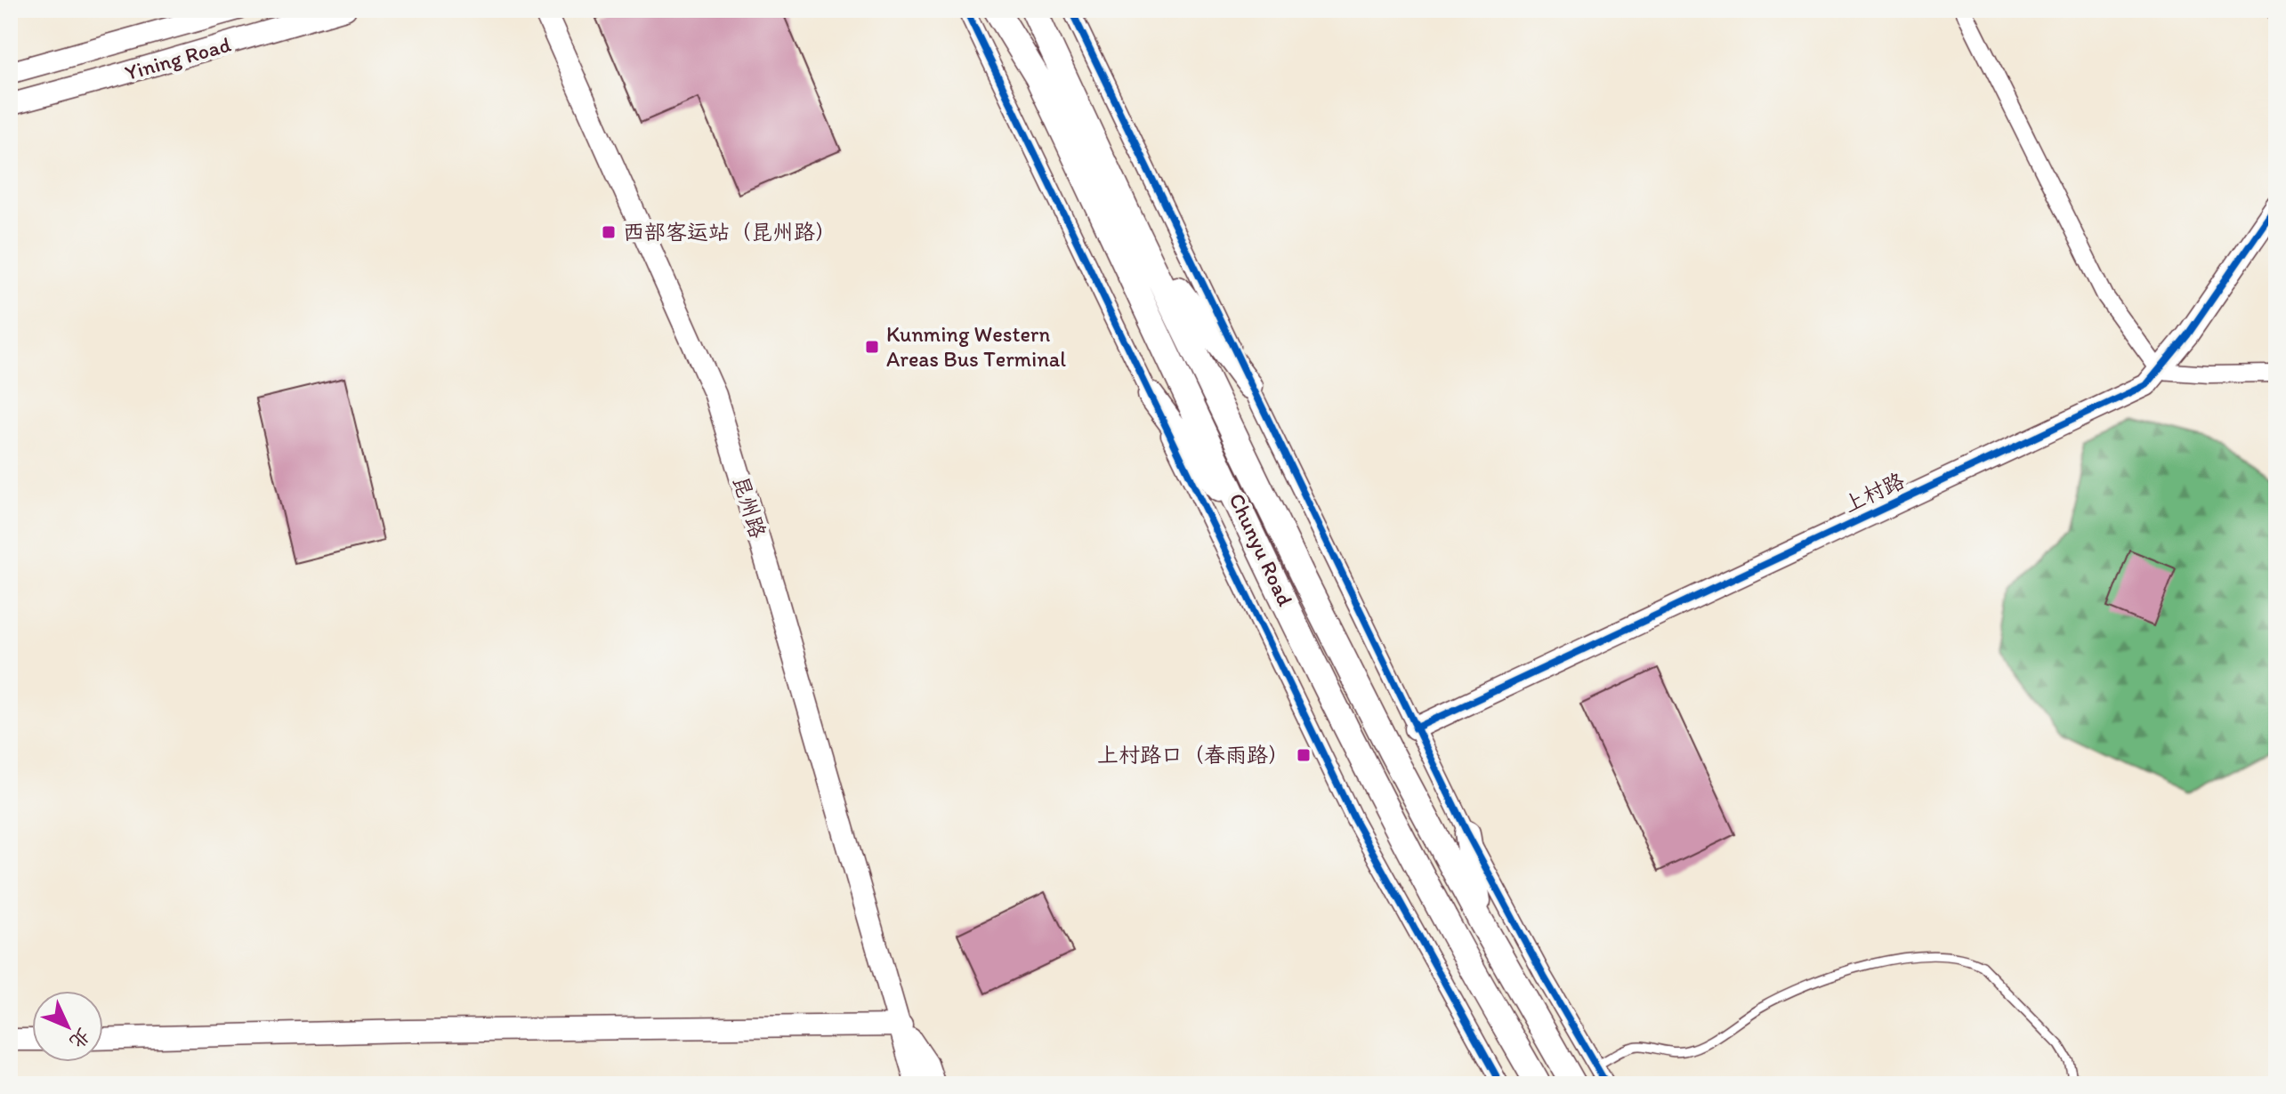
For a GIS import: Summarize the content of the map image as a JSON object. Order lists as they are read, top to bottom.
{
  "streets": {
    "main road": ["Chunyu Road"],
    "street": ["Yining Road", "上村路", "昆州路"]
  },
  "places": {
    "transit": ["西部客运站（昆州路）", "Kunming Western Areas Bus Terminal", "上村路口（春雨路）"]
  },
  "north": "bottom right"
}
